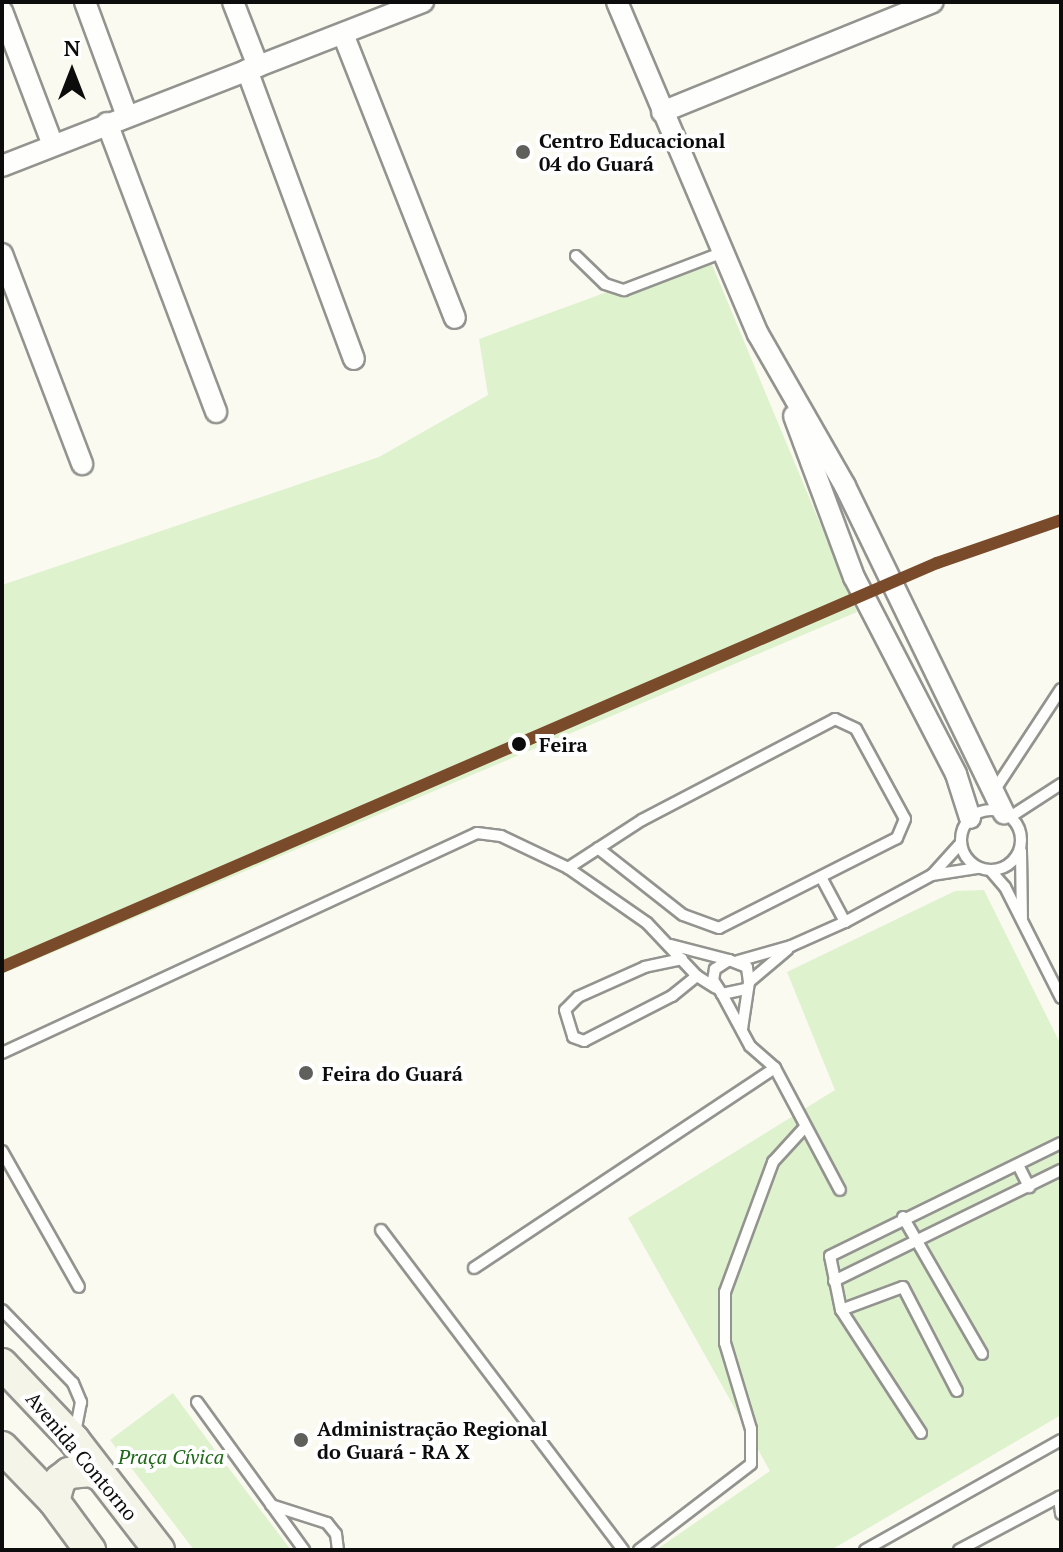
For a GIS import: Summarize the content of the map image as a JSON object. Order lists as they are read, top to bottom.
{
  "streets": {
    "main road": ["Avenida Contorno"]
  },
  "parks": ["Praça Cívica"],
  "places": [
    "Centro Educacional 04 do Guará",
    "Feira",
    "Feira do Guará",
    "Administração Regional do Guará - RA X"
  ],
  "north": "top"
}
